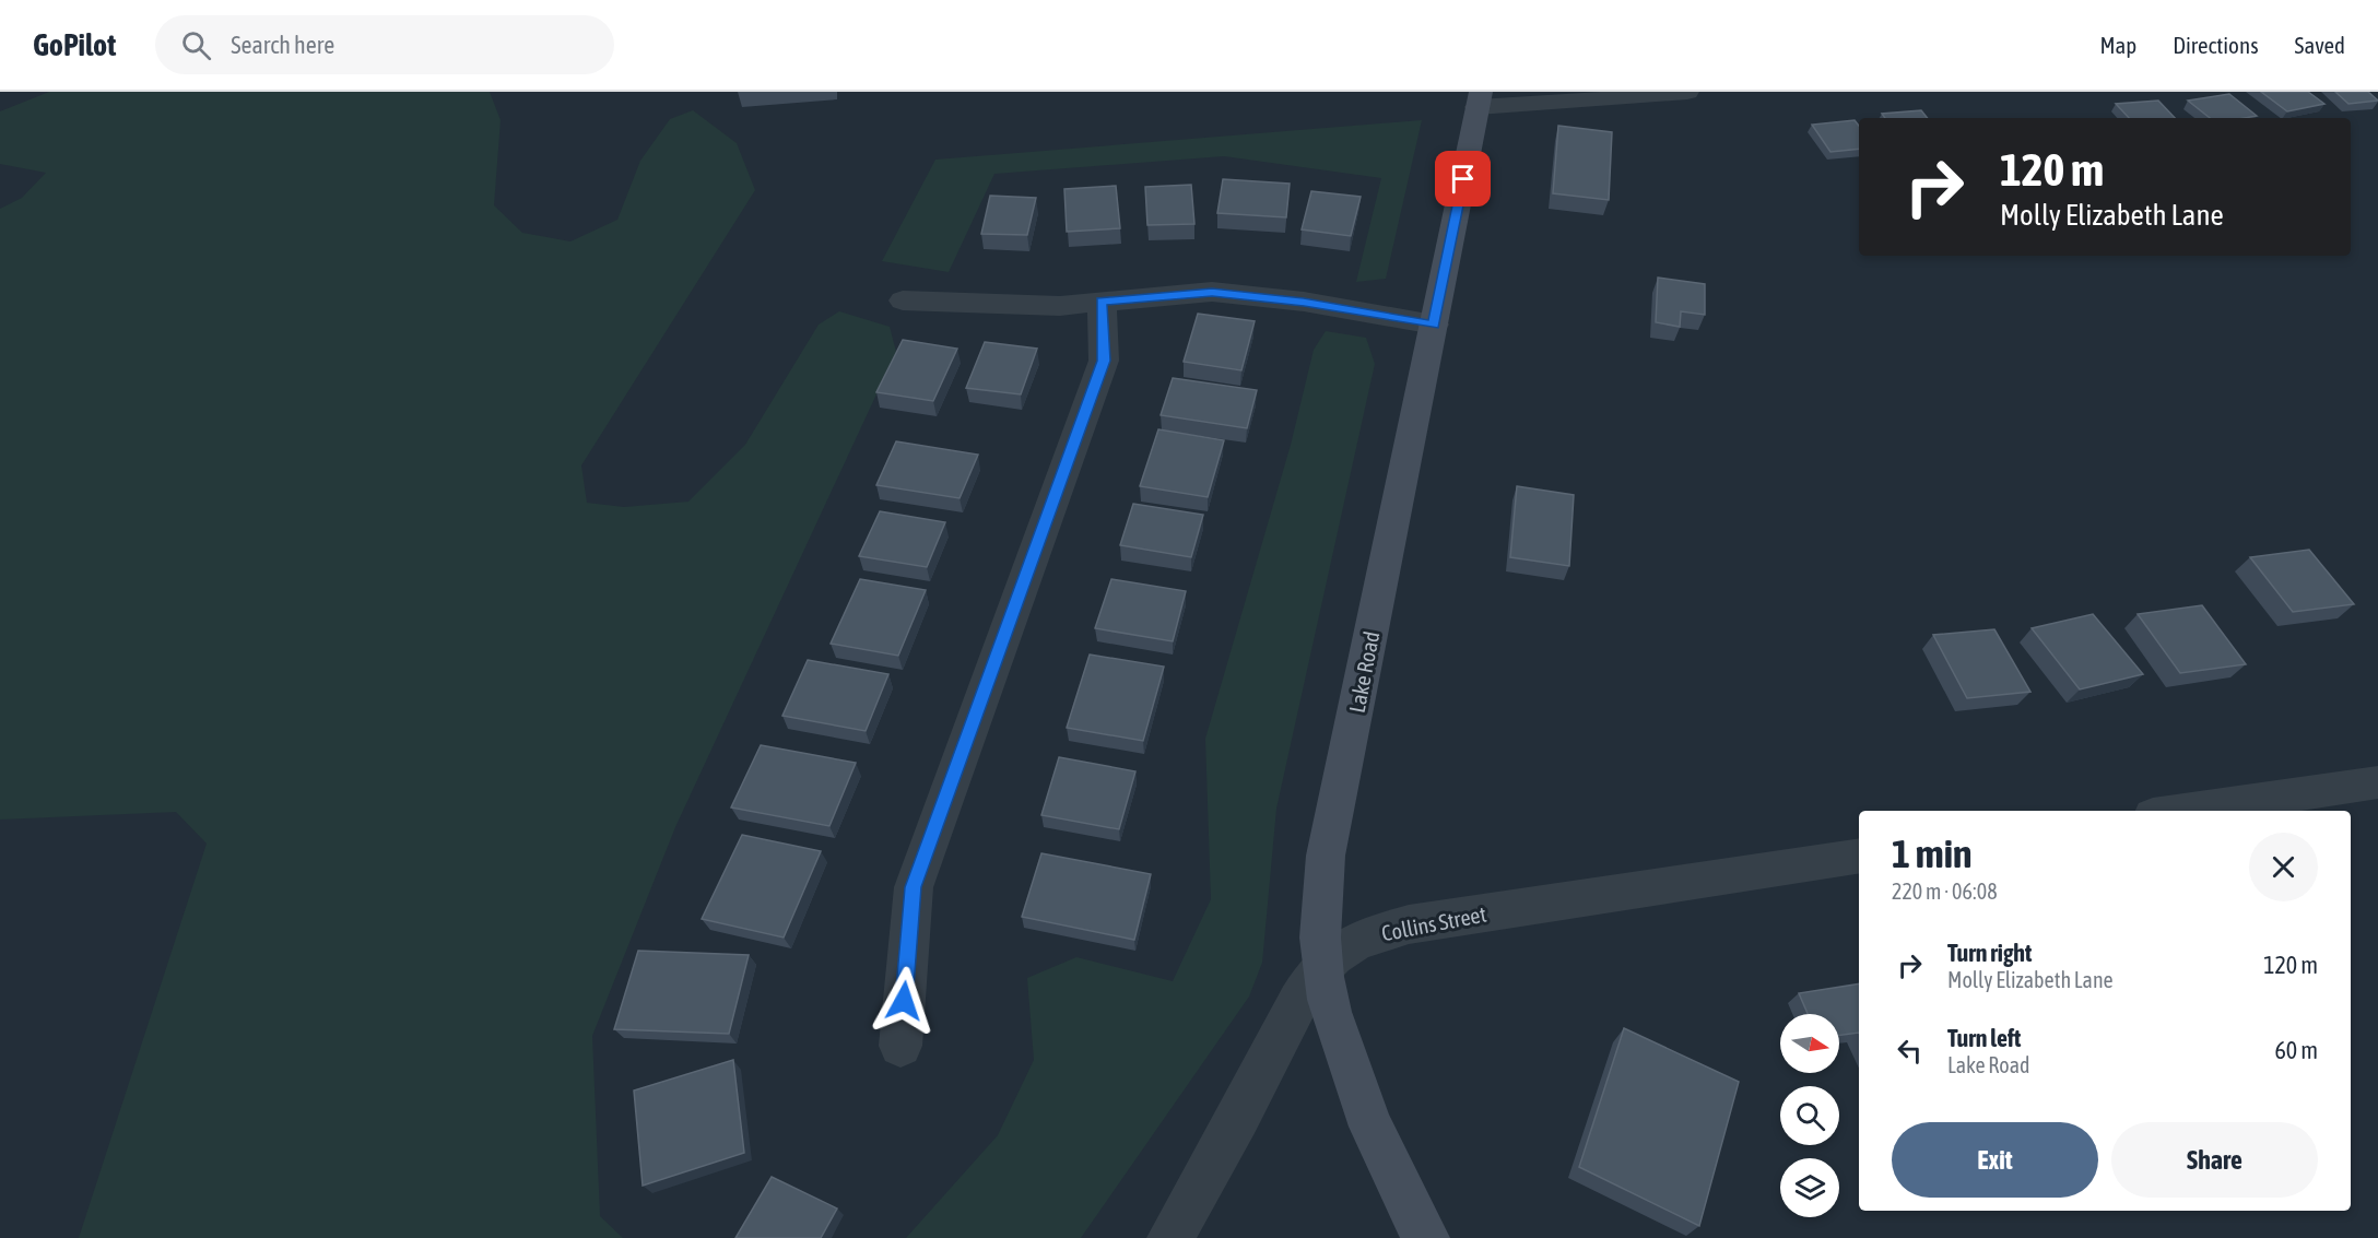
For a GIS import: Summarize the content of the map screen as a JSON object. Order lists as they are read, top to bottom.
{
  "streets": {
    "street": ["Lake Road", "Collins Street"]
  },
  "crossings": [
    ["Lake Road", "Collins Street"]
  ],
  "north": "right",
  "page": {
    "header": "GoPilot",
    "search": "Search here",
    "nav": ["Map", "Directions", "Saved"],
    "turn": ["120 m", "Molly Elizabeth Lane"],
    "heading": ["1 min", "220 m · 06:08"],
    "list": [
      {
        "name": "Turn right",
        "note": "Molly Elizabeth Lane",
        "value": "120 m"
      },
      {
        "name": "Turn left",
        "note": "Lake Road",
        "value": "60 m"
      }
    ],
    "buttons": ["Exit", "Share"]
  }
}
